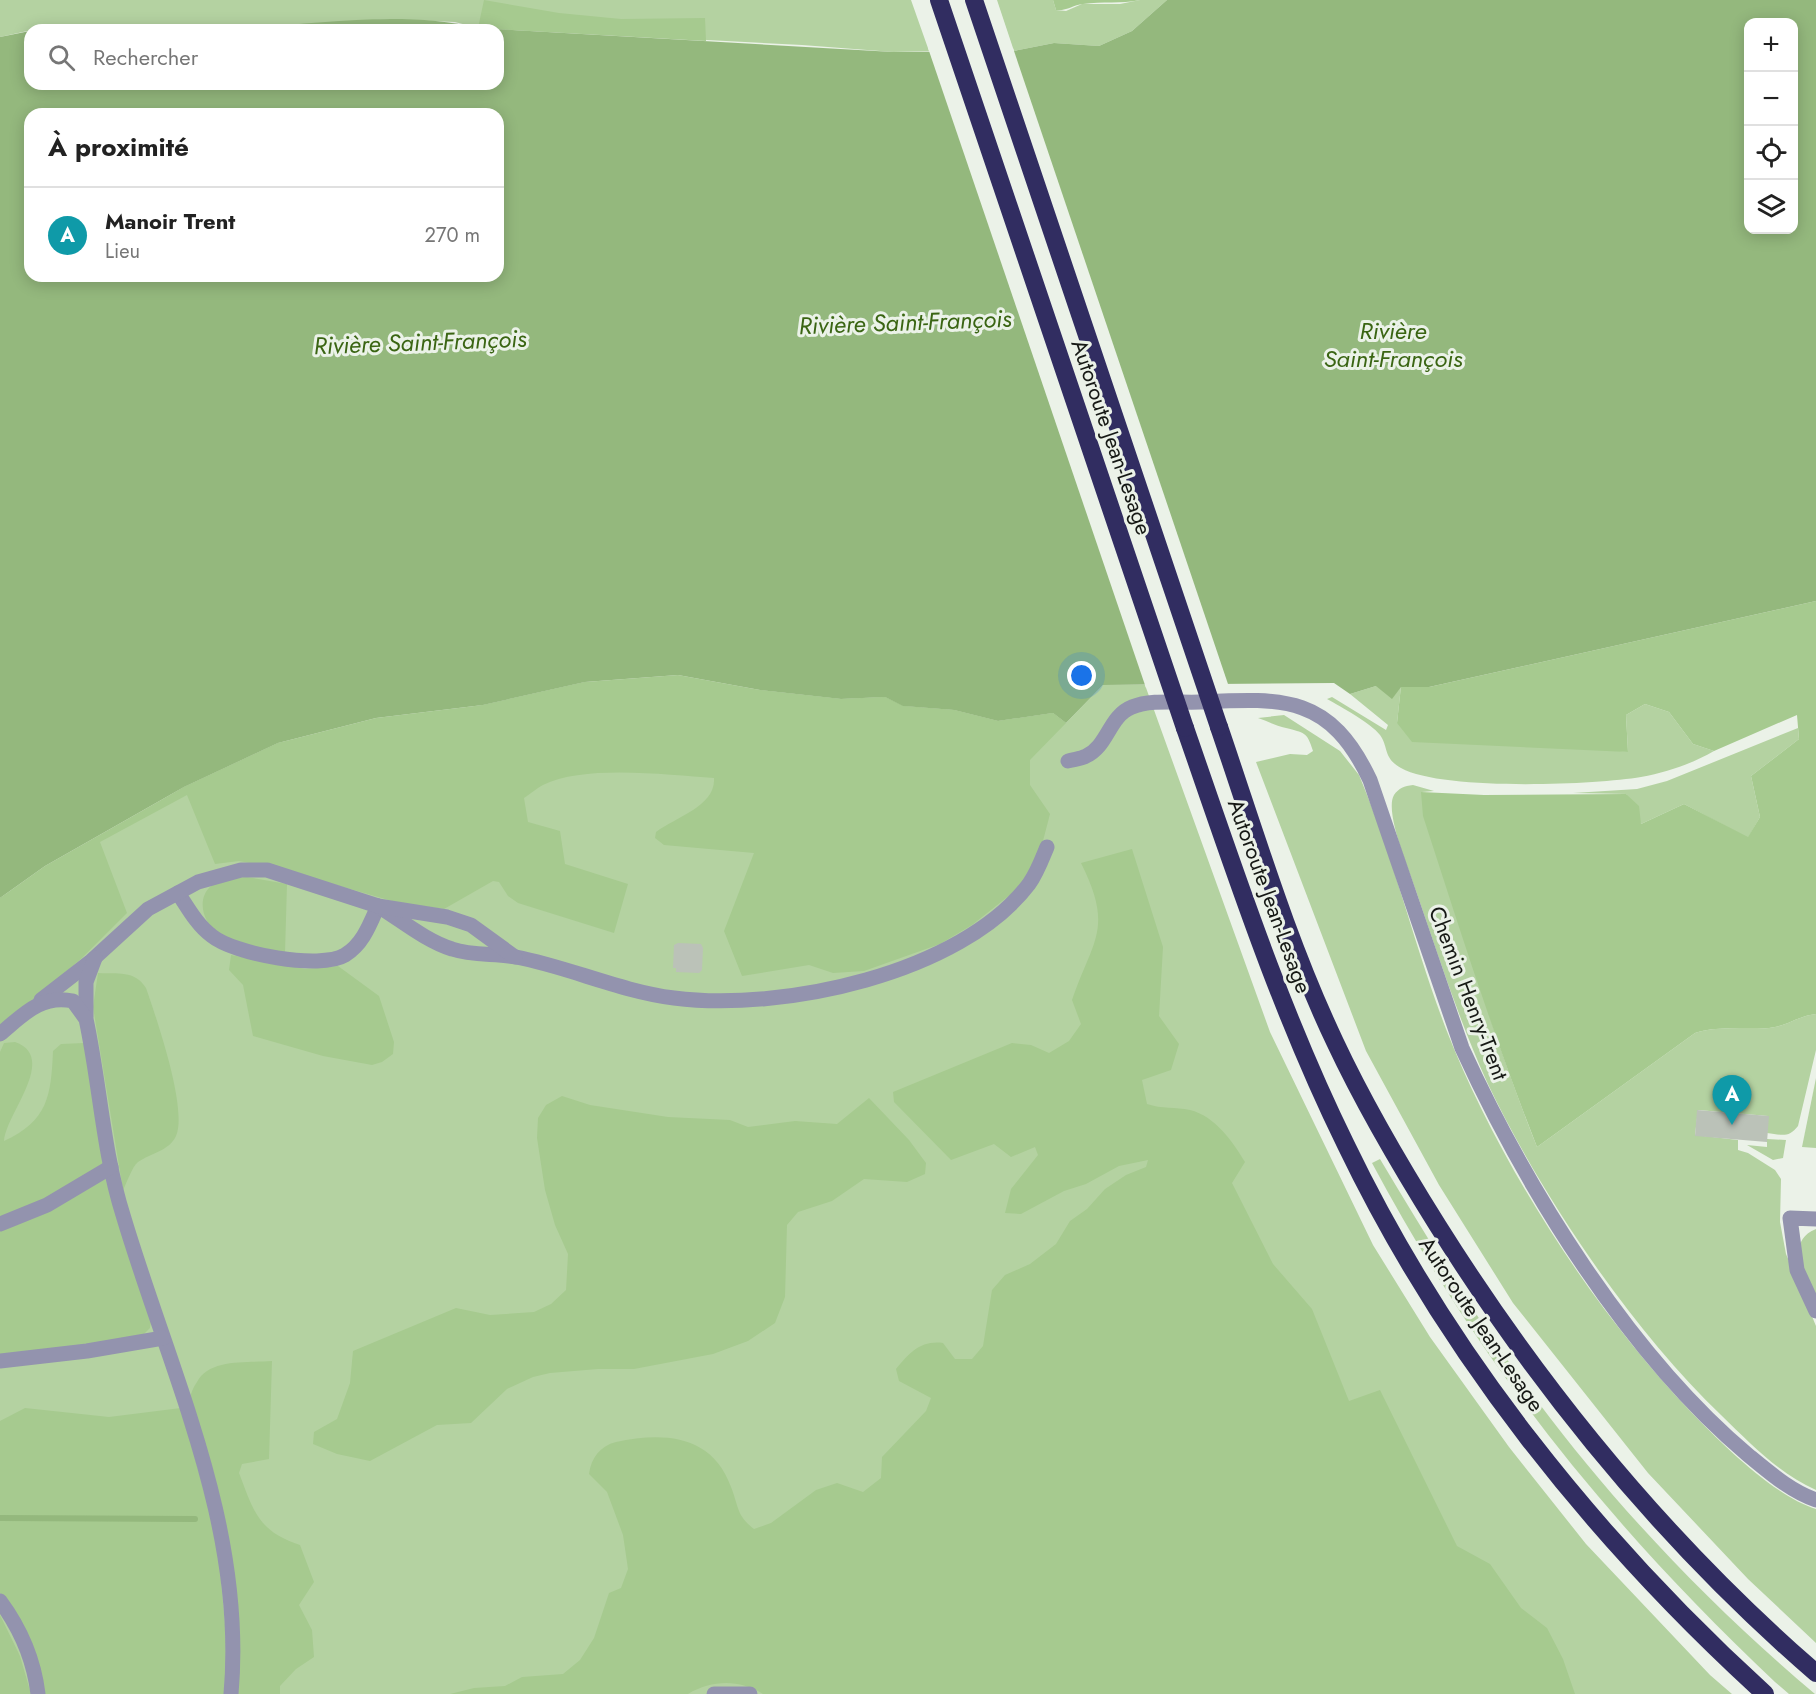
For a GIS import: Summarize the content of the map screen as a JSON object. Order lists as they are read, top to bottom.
{
  "streets": {
    "highway": ["Autoroute Jean-Lesage"],
    "lane": ["Chemin Henry-Trent"]
  },
  "water": ["Rivière Saint-François"],
  "page": {
    "map_buttons": ["+", "−"],
    "search": "Rechercher",
    "heading": "À proximité",
    "list": [
      {
        "mark": "A",
        "name": "Manoir Trent",
        "note": "Lieu",
        "value": "270 m"
      }
    ],
    "pins": "A"
  }
}
